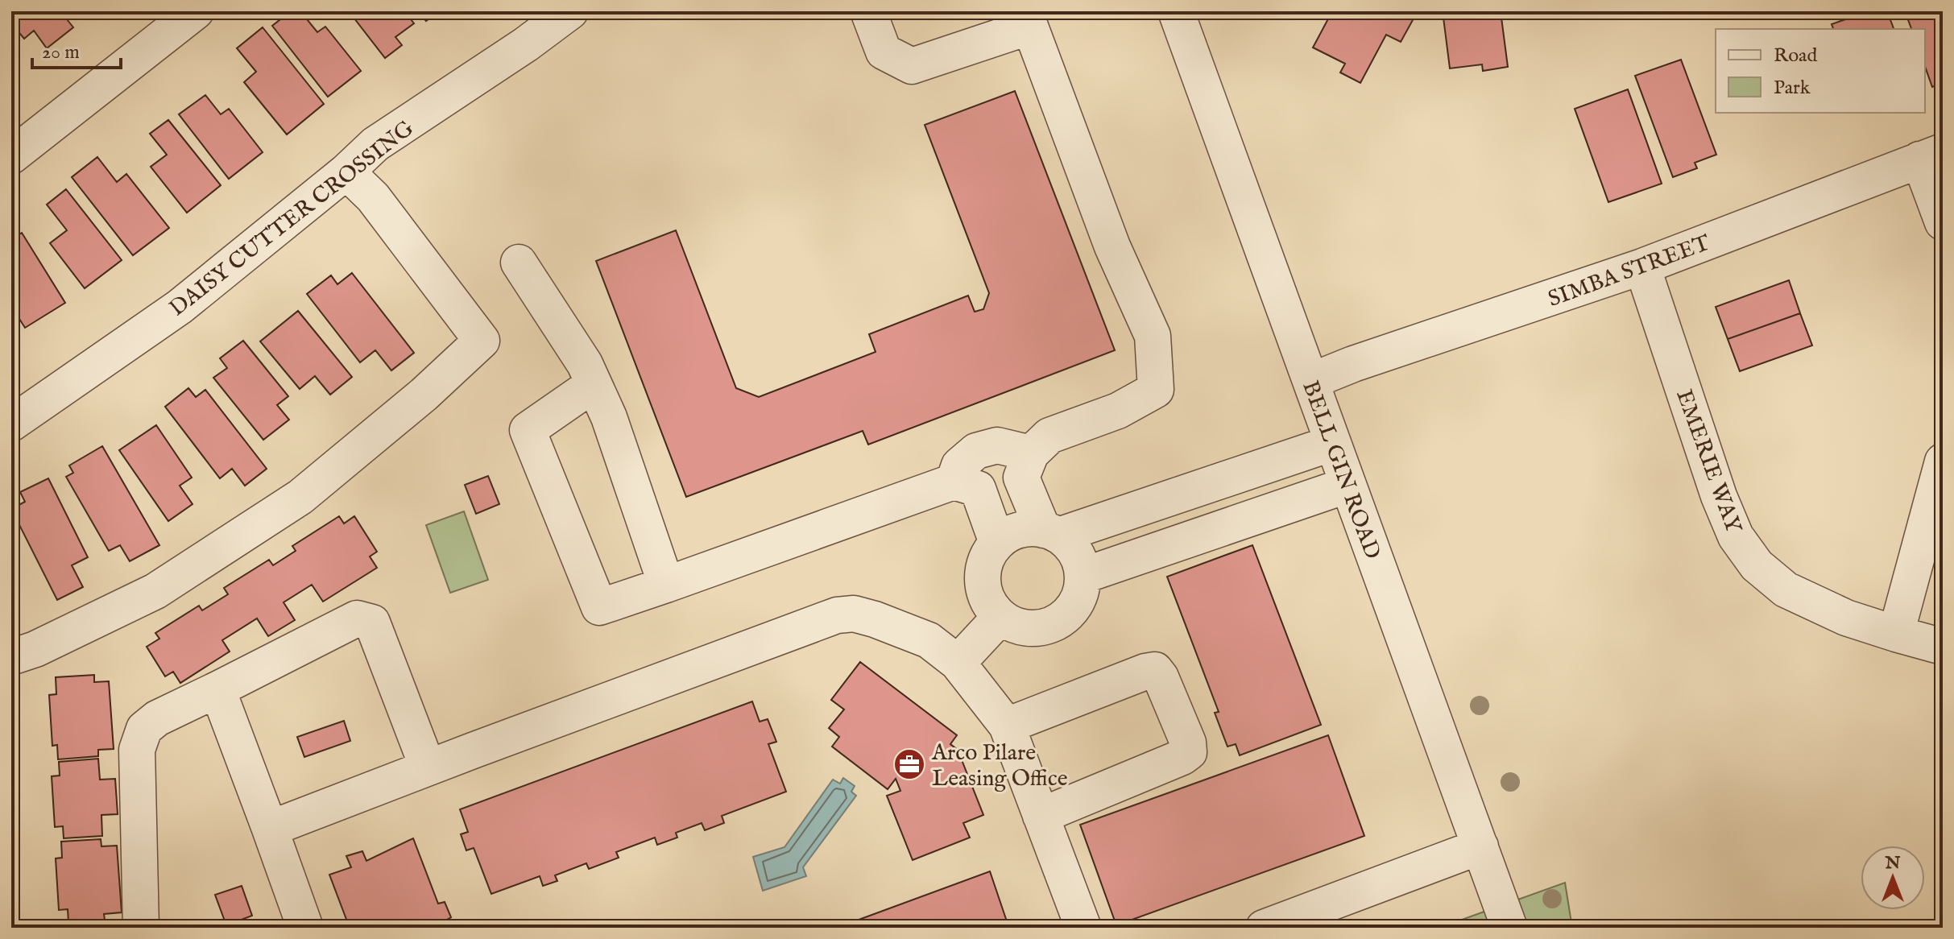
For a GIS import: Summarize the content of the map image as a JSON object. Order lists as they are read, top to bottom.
{
  "streets": {
    "street": [
      "DAISY CUTTER CROSSING",
      "SIMBA STREET",
      "EMERIE WAY",
      "BELL GIN ROAD"
    ]
  },
  "crossings": [
    ["SIMBA STREET", "EMERIE WAY"],
    ["SIMBA STREET", "BELL GIN ROAD"]
  ],
  "places": {
    "office": ["Arco Pilare Leasing Office"]
  },
  "legend": ["Road", "Park"],
  "scale_bar": "20 m",
  "north": "top"
}
